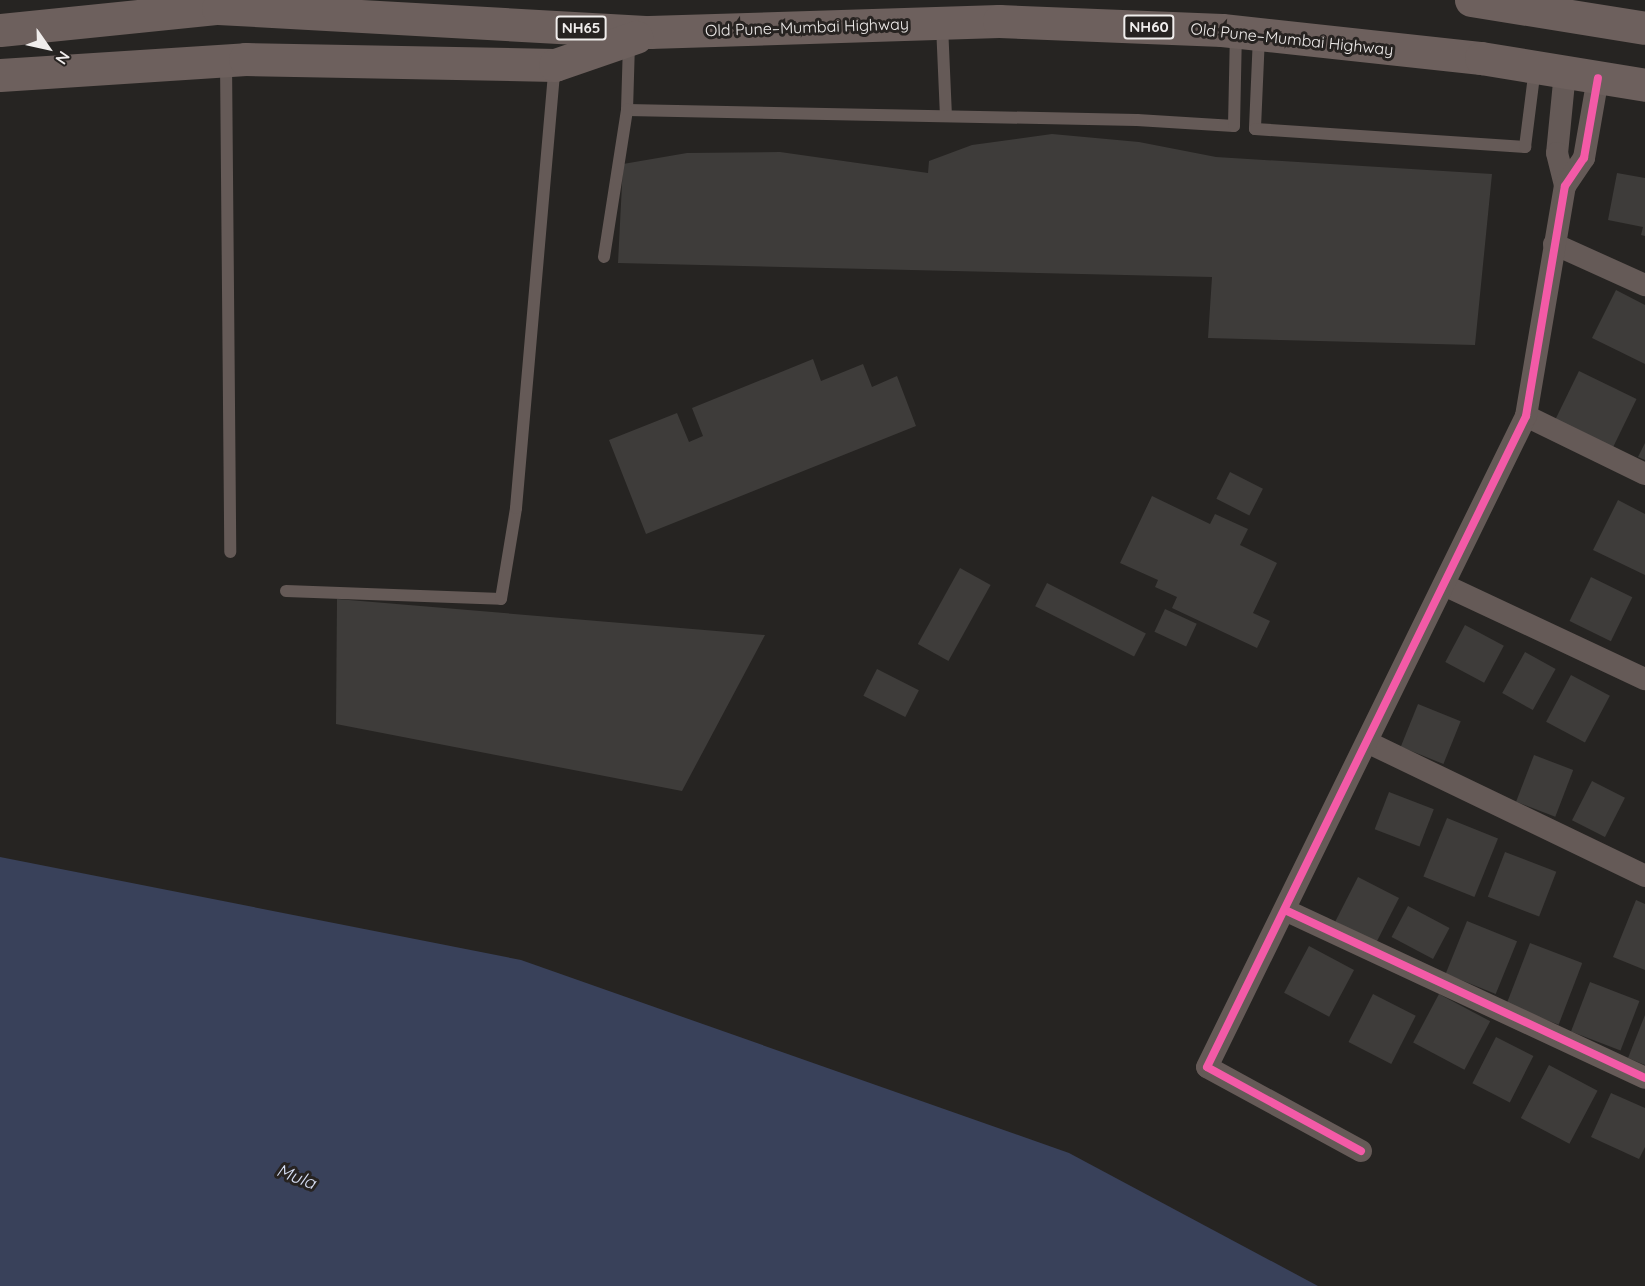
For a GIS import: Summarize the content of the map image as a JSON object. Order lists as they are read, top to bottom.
{
  "streets": {
    "highway": ["Old Pune–Mumbai Highway", "NH60", "NH65"]
  },
  "crossings": [
    ["Old Pune–Mumbai Highway", "NH65"]
  ],
  "water": ["Mula"],
  "north": "bottom right"
}
